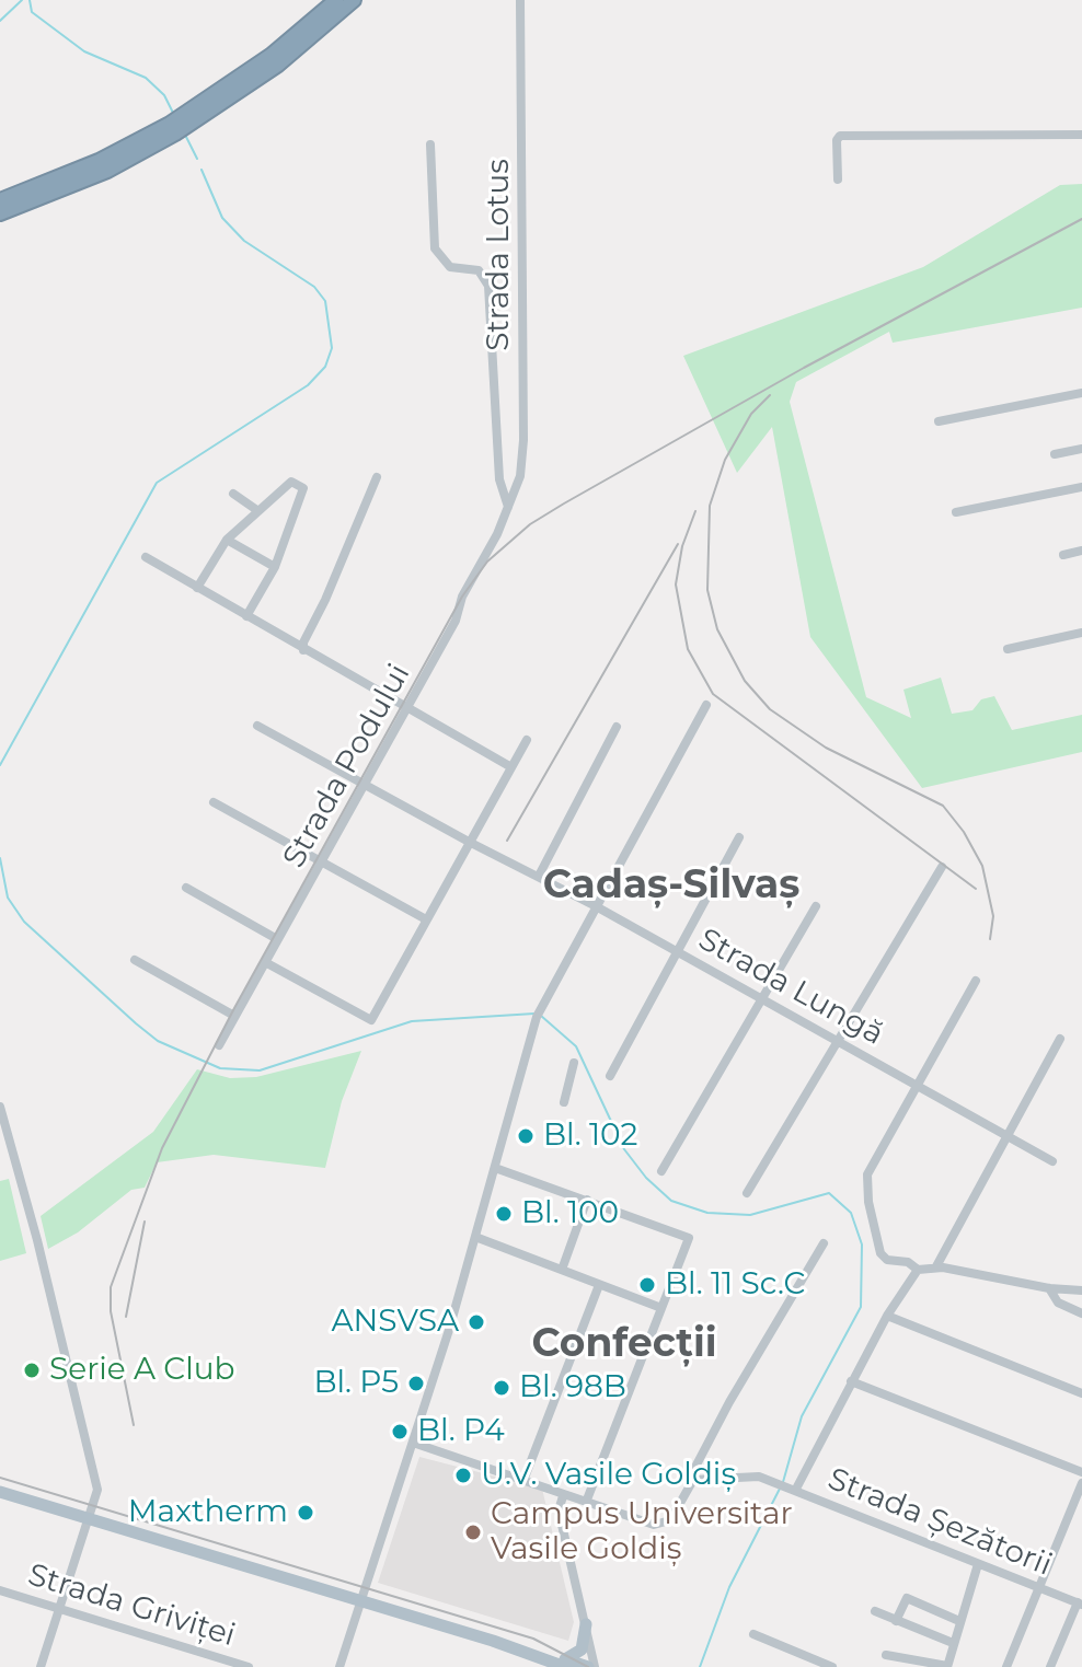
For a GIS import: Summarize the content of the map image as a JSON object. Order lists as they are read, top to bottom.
{
  "streets": {
    "street": [
      "Strada Lotus",
      "Strada Podului",
      "Strada Lungă",
      "Strada Șezătorii",
      "Strada Griviței"
    ]
  },
  "crossings": [
    ["Strada Lotus", "Strada Podului"],
    ["Strada Podului", "Strada Lungă"]
  ],
  "districts": ["Cadaș-Silvaș", "Confecții"],
  "places": [
    "Bl. 102",
    "Bl. 100",
    "Bl. 11 Sc.C",
    "ANSVSA",
    "Serie A Club",
    "Bl. P5",
    "Bl. 98B",
    "Bl. P4",
    "U.V. Vasile Goldiș",
    "Maxtherm",
    "Campus Universitar Vasile Goldiș"
  ]
}
